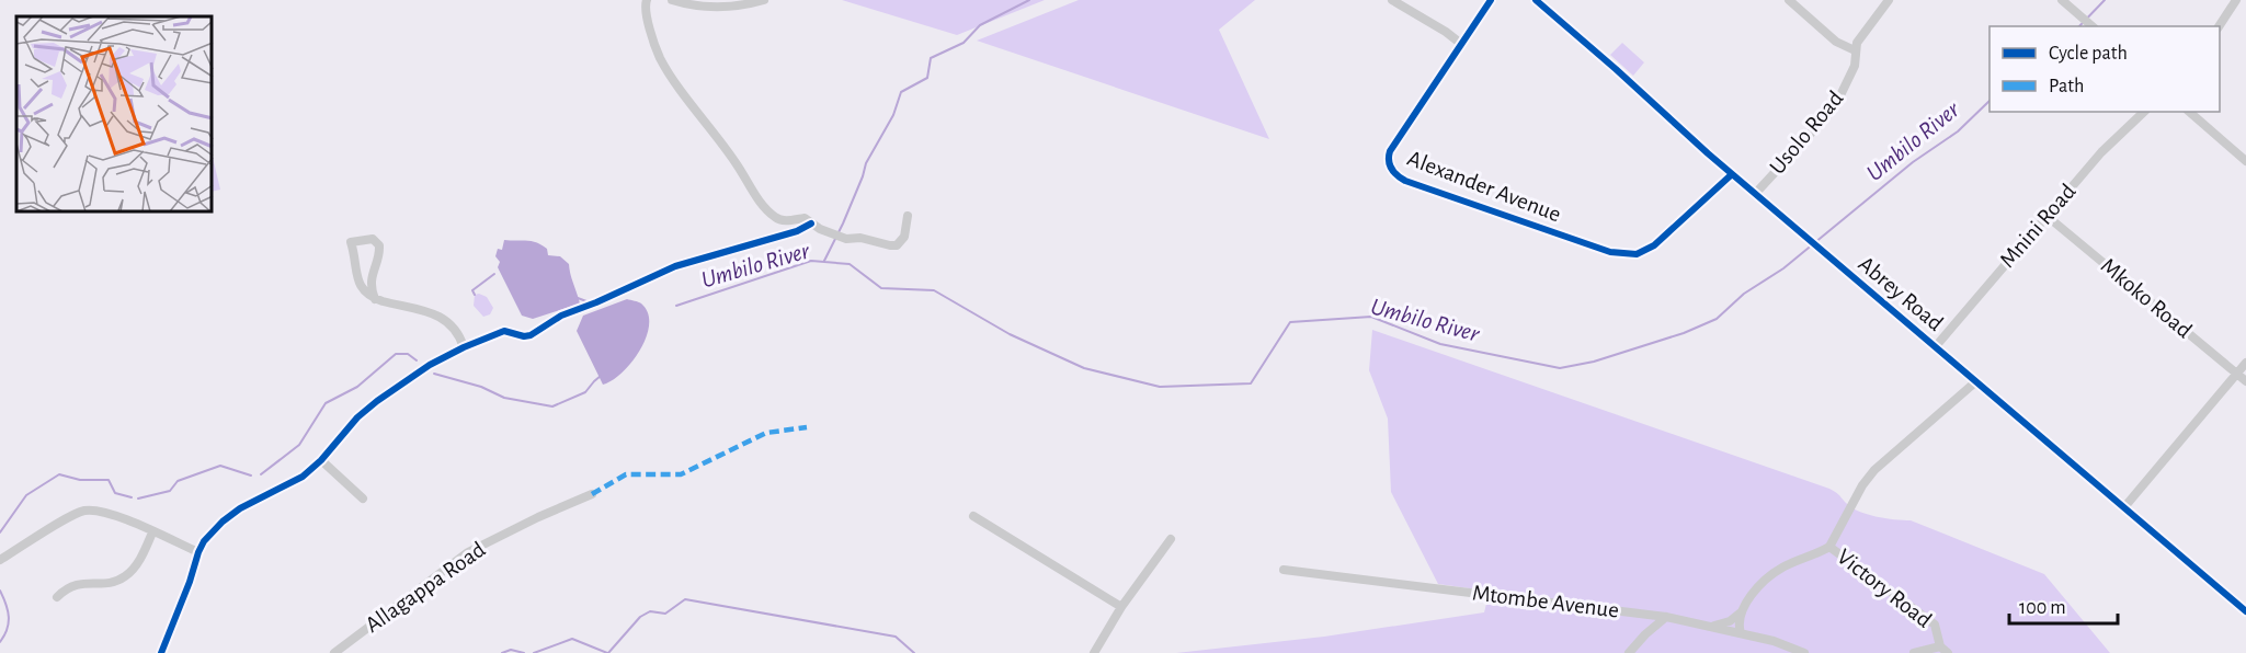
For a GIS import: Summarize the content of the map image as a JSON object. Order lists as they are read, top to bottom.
{
  "streets": {
    "street": [
      "Usolo Road",
      "Alexander Avenue",
      "Mnini Road",
      "Abrey Road",
      "Mkoko Road",
      "Allagappa Road",
      "Victory Road",
      "Mtombe Avenue"
    ]
  },
  "crossings": [
    ["Usolo Road", "Abrey Road"],
    ["Alexander Avenue", "Abrey Road"],
    ["Mnini Road", "Abrey Road"],
    ["Mnini Road", "Mkoko Road"],
    ["Abrey Road", "Victory Road"]
  ],
  "water": ["Umbilo River"],
  "legend": ["Cycle path", "Path"],
  "scale_bar": "100 m"
}
